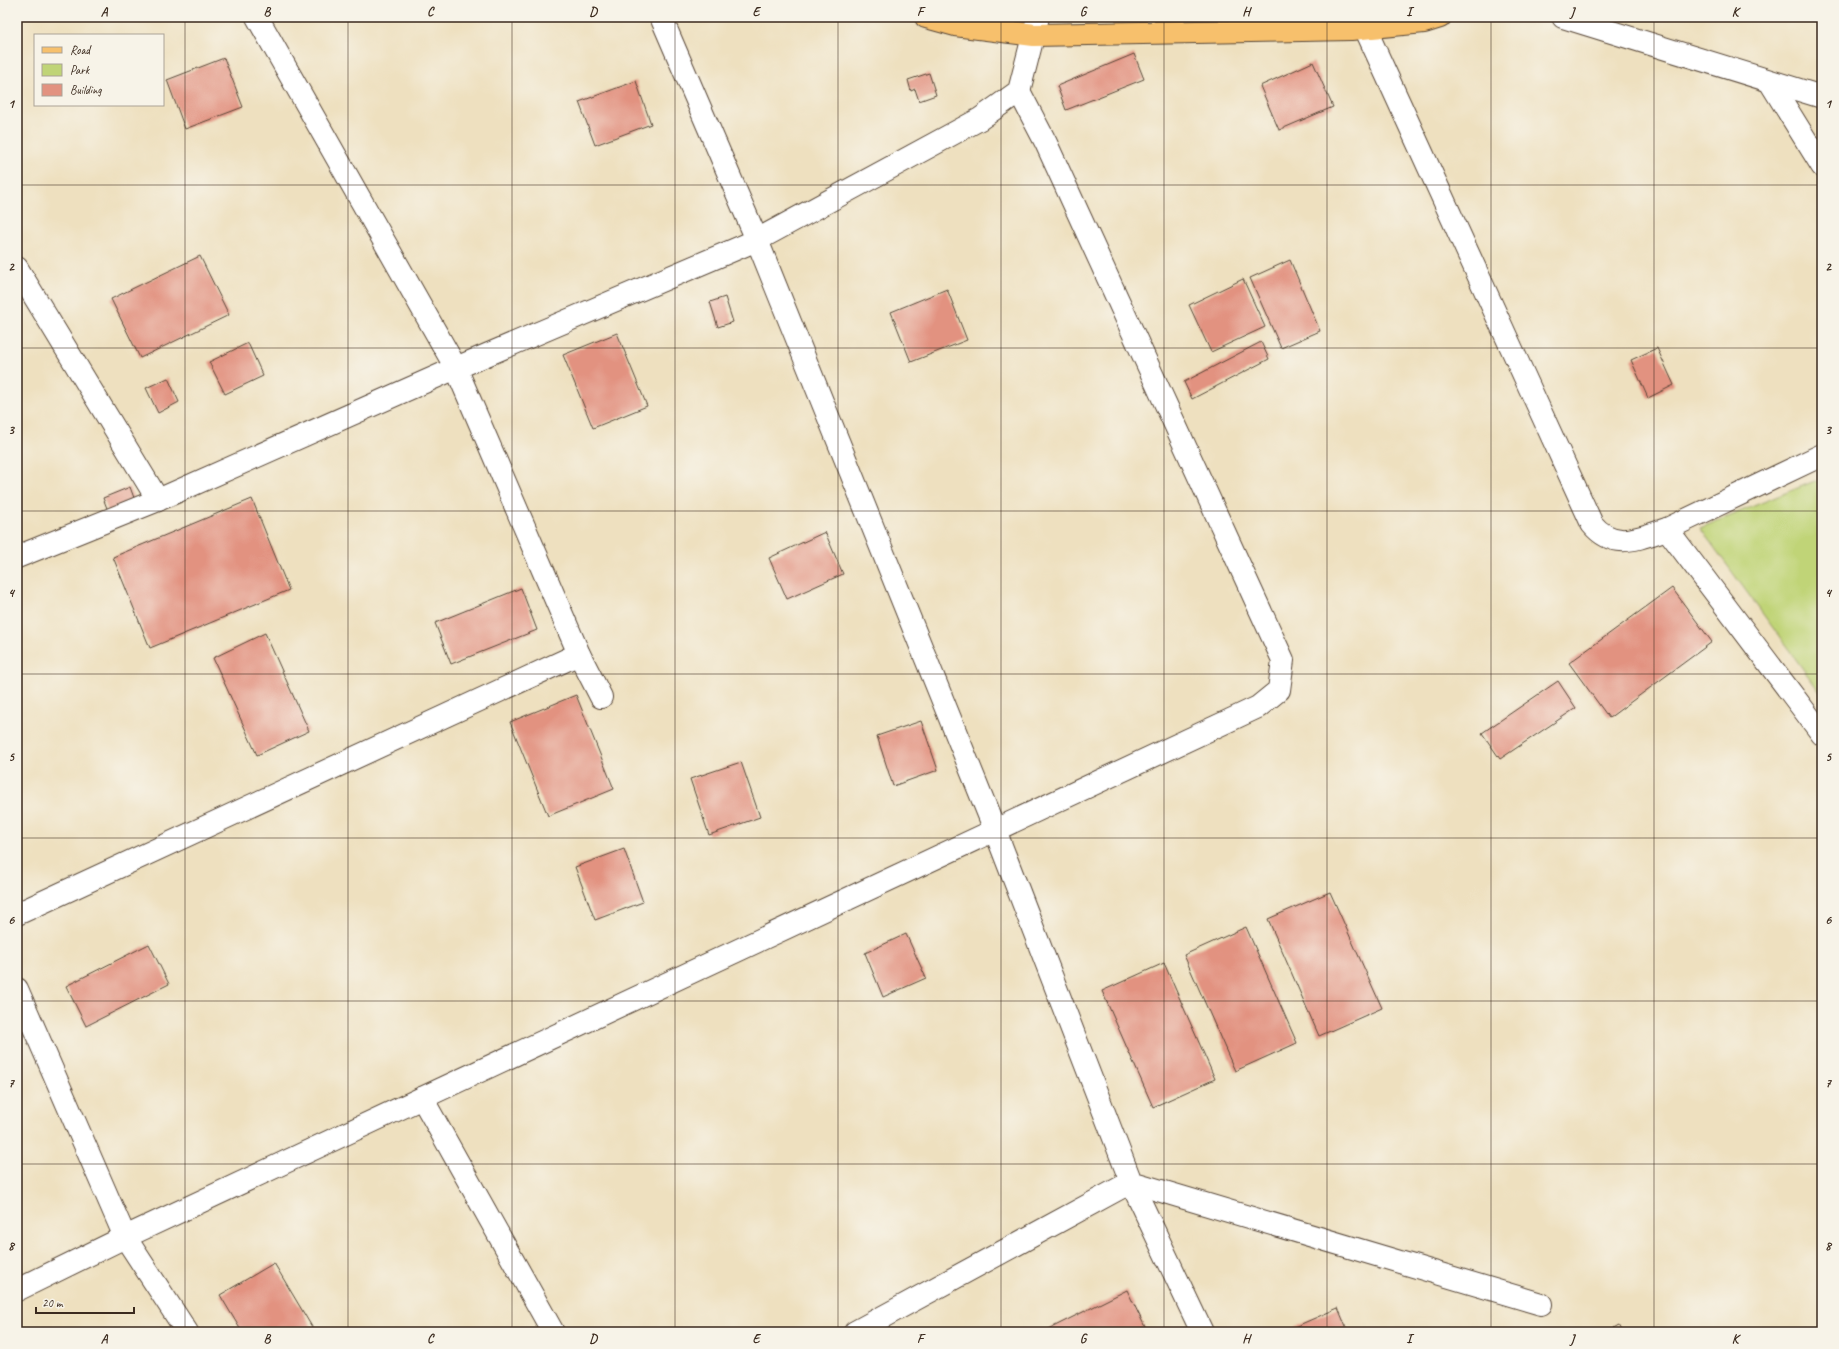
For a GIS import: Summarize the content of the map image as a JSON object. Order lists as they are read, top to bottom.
{
  "legend": ["Road", "Park", "Building"],
  "scale_bar": "20 m",
  "grid": {
    "columns": [
      "A",
      "B",
      "C",
      "D",
      "E",
      "F",
      "G",
      "H",
      "I",
      "J",
      "K"
    ],
    "rows": [
      "1",
      "2",
      "3",
      "4",
      "5",
      "6",
      "7",
      "8"
    ]
  }
}
